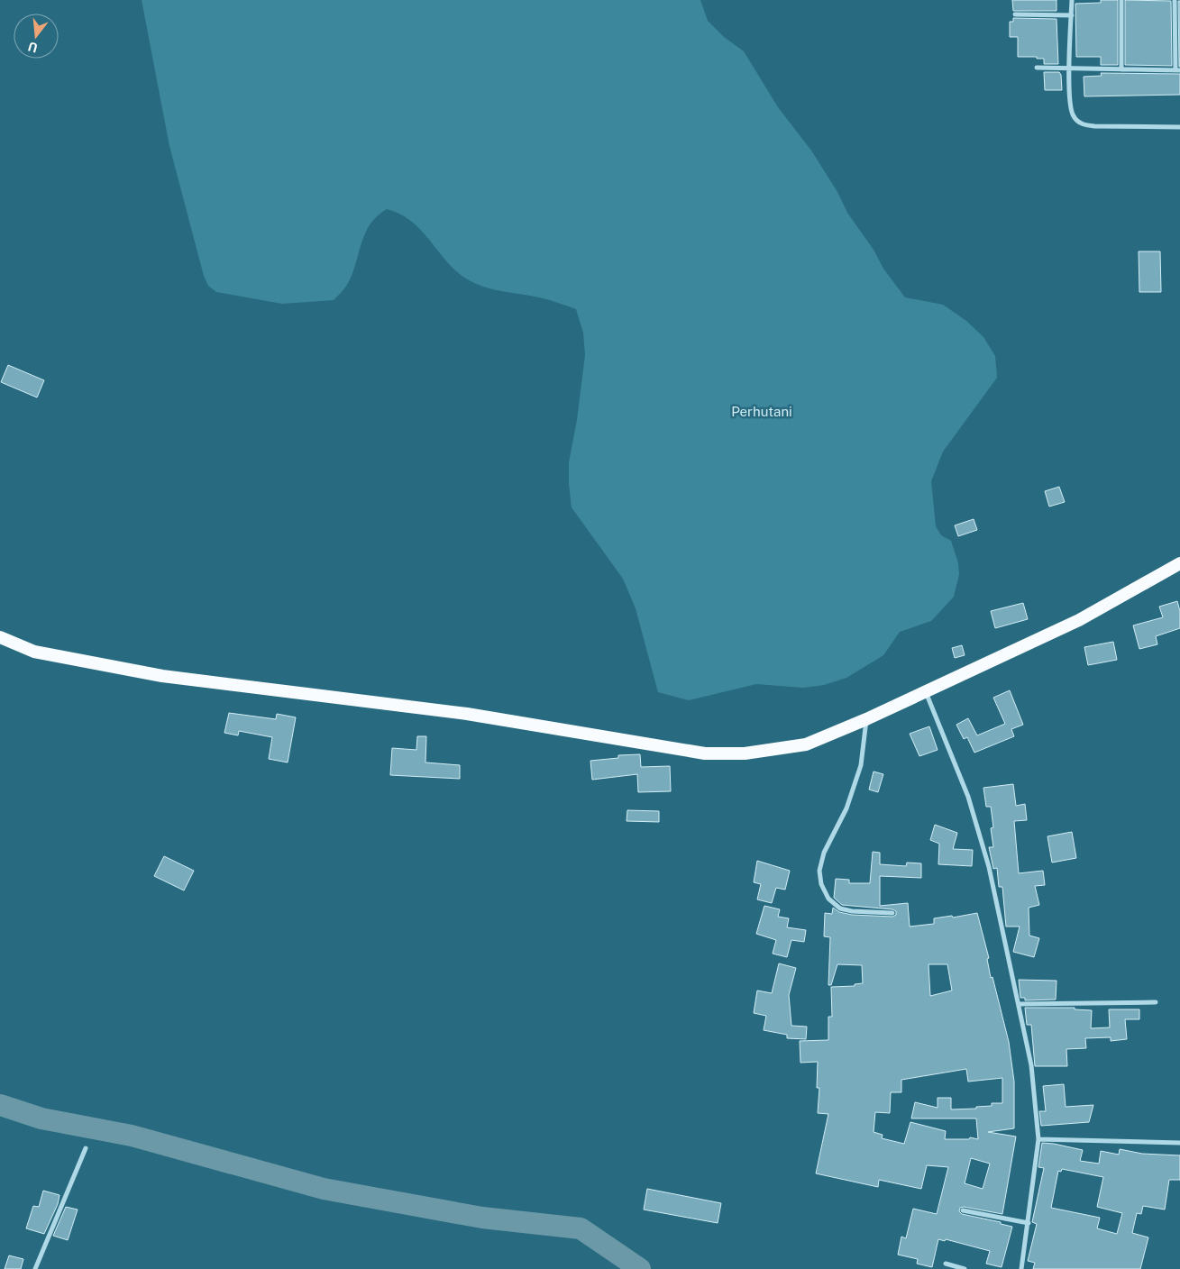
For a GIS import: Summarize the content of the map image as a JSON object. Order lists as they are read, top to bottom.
{
  "parks": ["Perhutani"],
  "north": "bottom"
}
